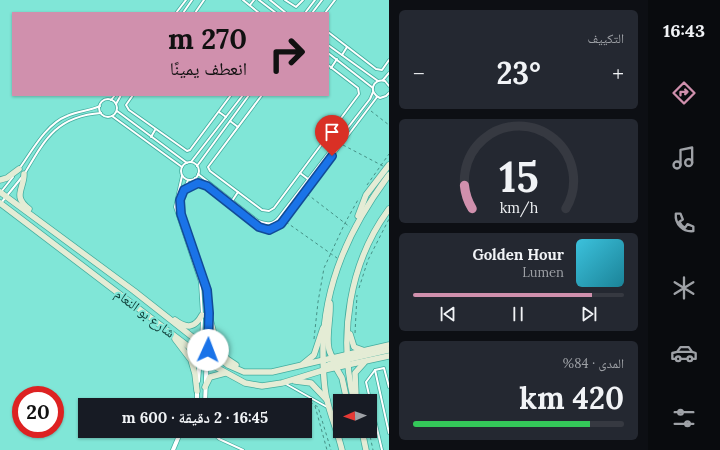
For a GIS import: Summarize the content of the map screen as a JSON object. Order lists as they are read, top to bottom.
{
  "streets": {
    "street": ["شارع بو النعام"]
  },
  "north": "left",
  "page": {
    "tabs": "16:43",
    "tile": [
      "التكييف",
      ["المدى · 84%", "420 km"]
    ],
    "turn": ["270 m", "انعطف يمينًا"],
    "heat": ["−", "23°", "+"],
    "song": ["Golden Hour", "Lumen"],
    "limit": "20",
    "trip": "16:45 · 2 دقيقة · 600 m",
    "gauge": ["15", "km/h"]
  }
}
